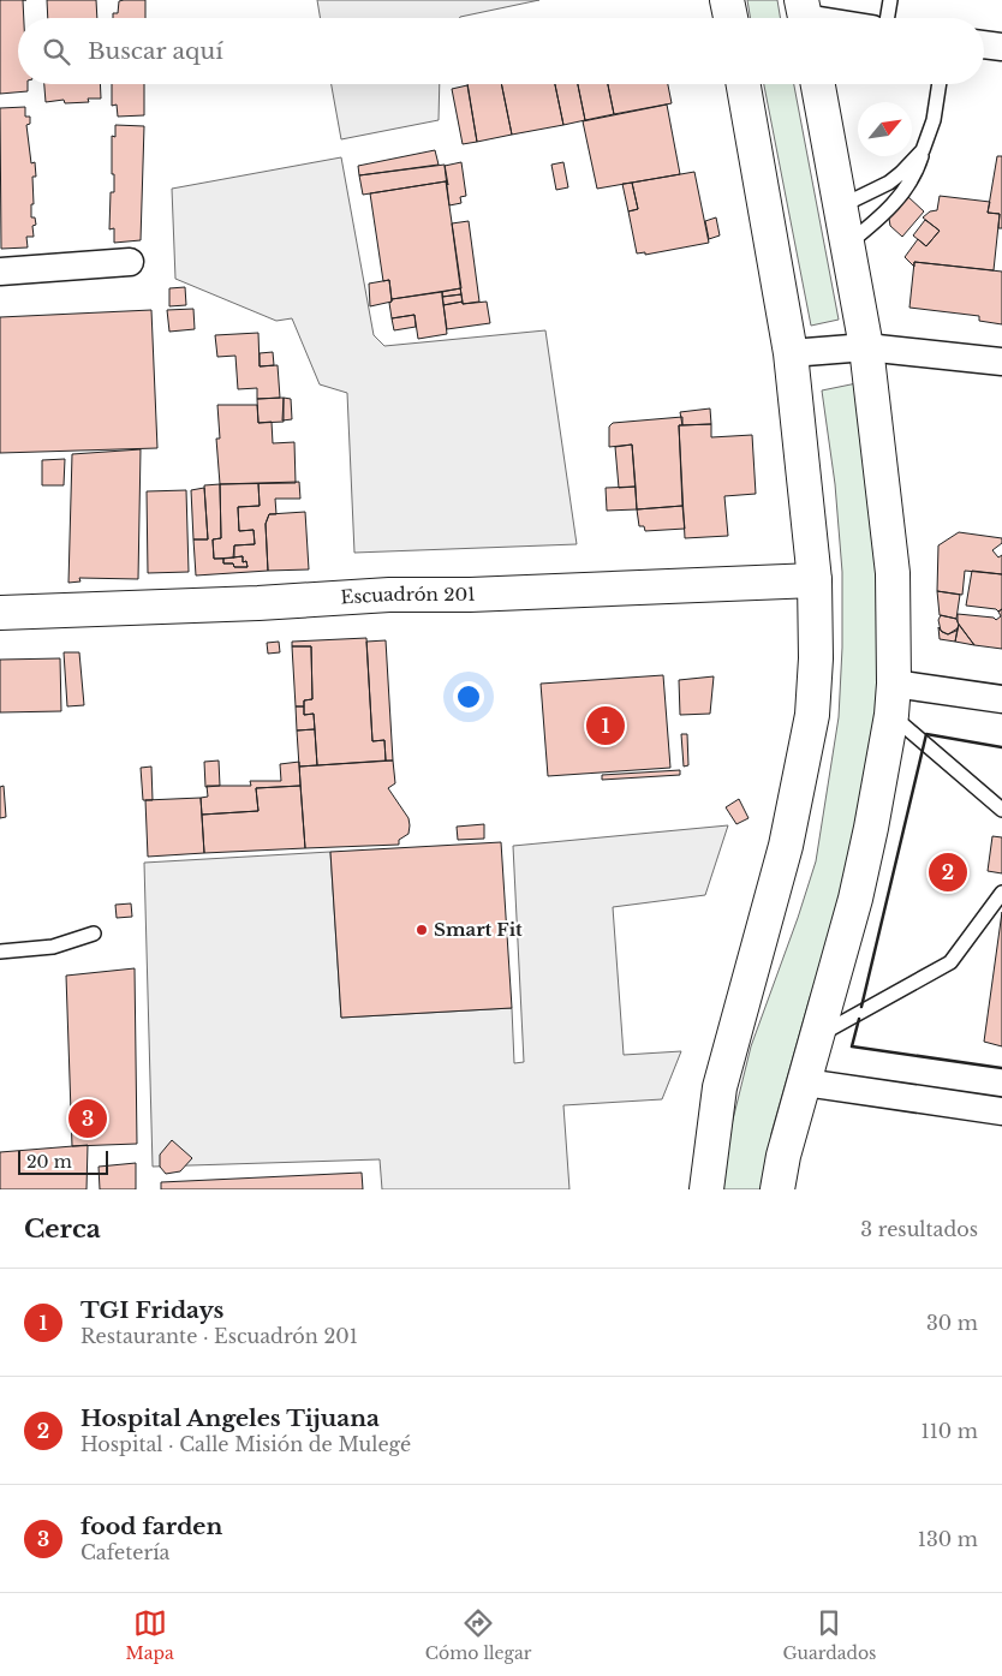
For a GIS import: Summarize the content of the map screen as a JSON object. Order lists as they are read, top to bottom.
{
  "streets": {
    "main road": ["Escuadrón 201"]
  },
  "places": ["Smart Fit"],
  "scale_bar": "20 m",
  "north": "top right",
  "page": {
    "search": "Buscar aquí",
    "pins": ["1", "2", "3"],
    "scale": "20 m",
    "heading": ["Cerca", "3 resultados"],
    "list": [
      {
        "mark": "1",
        "name": "TGI Fridays",
        "note": "Restaurante · Escuadrón 201",
        "value": "30 m"
      },
      {
        "mark": "2",
        "name": "Hospital Angeles Tijuana",
        "note": "Hospital · Calle Misión de Mulegé",
        "value": "110 m"
      },
      {
        "mark": "3",
        "name": "food farden",
        "note": "Cafetería",
        "value": "130 m"
      }
    ],
    "nav": ["Mapa", "Cómo llegar", "Guardados"]
  }
}
